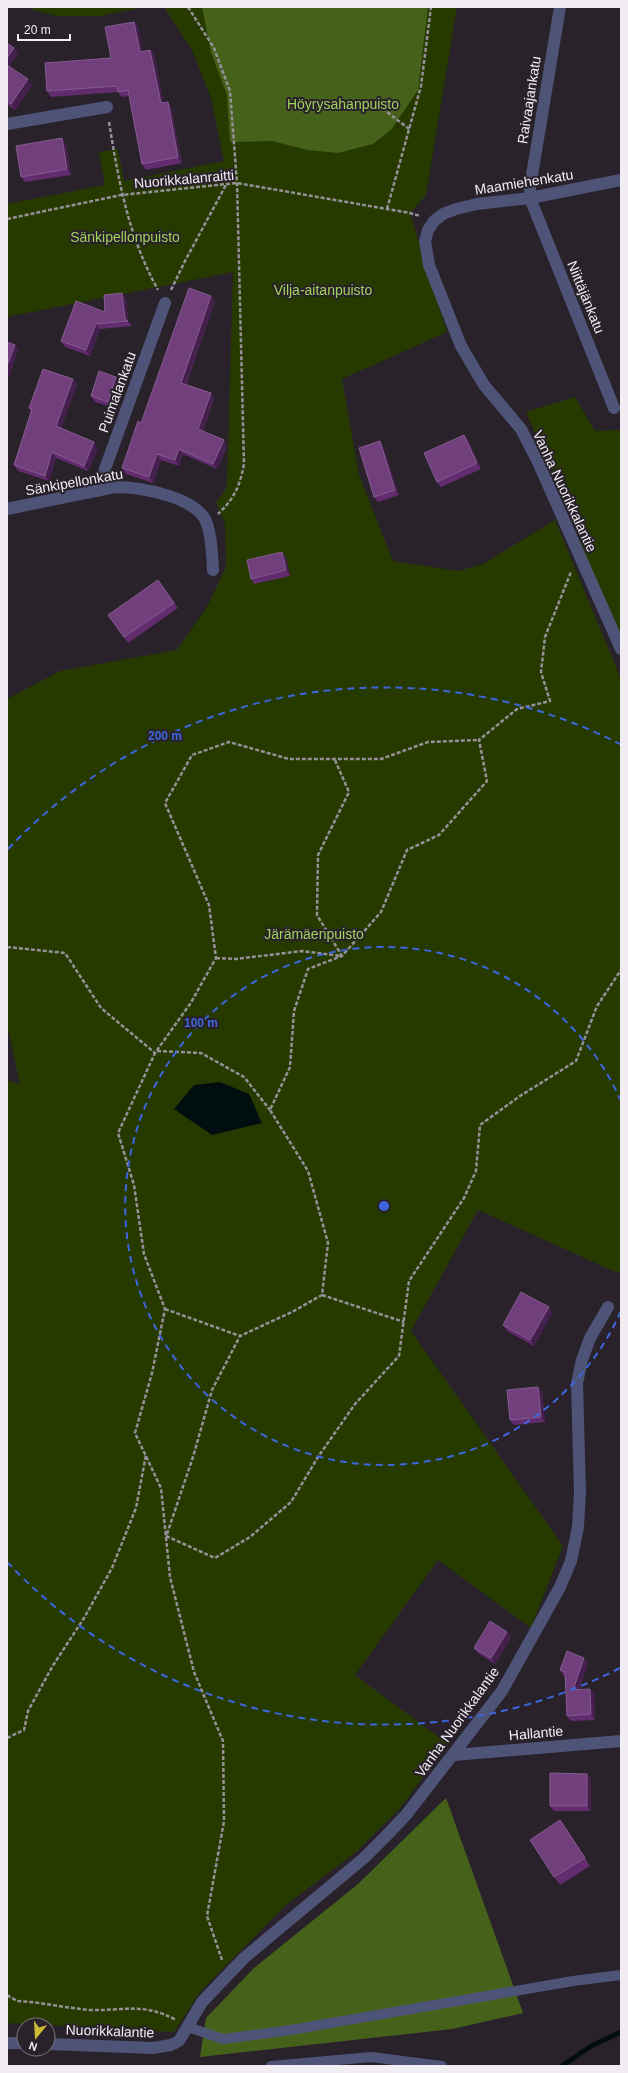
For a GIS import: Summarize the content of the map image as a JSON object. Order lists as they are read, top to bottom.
{
  "streets": {
    "street": [
      "Raivaajankatu",
      "Maamiehenkatu",
      "Niittäjänkatu",
      "Puimalankatu",
      "Sänkipellonkatu",
      "Vanha Nuorikkalantie",
      "Hallantie",
      "Nuorikkalantie"
    ],
    "path": ["Nuorikkalanraitti"]
  },
  "crossings": [
    ["Raivaajankatu", "Maamiehenkatu"],
    ["Raivaajankatu", "Niittäjänkatu"],
    ["Nuorikkalanraitti", "Maamiehenkatu"],
    ["Nuorikkalanraitti", "Vanha Nuorikkalantie"],
    ["Maamiehenkatu", "Niittäjänkatu"],
    ["Maamiehenkatu", "Vanha Nuorikkalantie"],
    ["Puimalankatu", "Sänkipellonkatu"],
    ["Vanha Nuorikkalantie", "Hallantie"],
    ["Vanha Nuorikkalantie", "Nuorikkalantie"]
  ],
  "parks": [
    "Höyrysahanpuisto",
    "Sänkipellonpuisto",
    "Vilja-aitanpuisto",
    "Järämäenpuisto"
  ],
  "scale_bar": "20 m",
  "north": "bottom",
  "rings": ["200 m", "100 m"]
}
